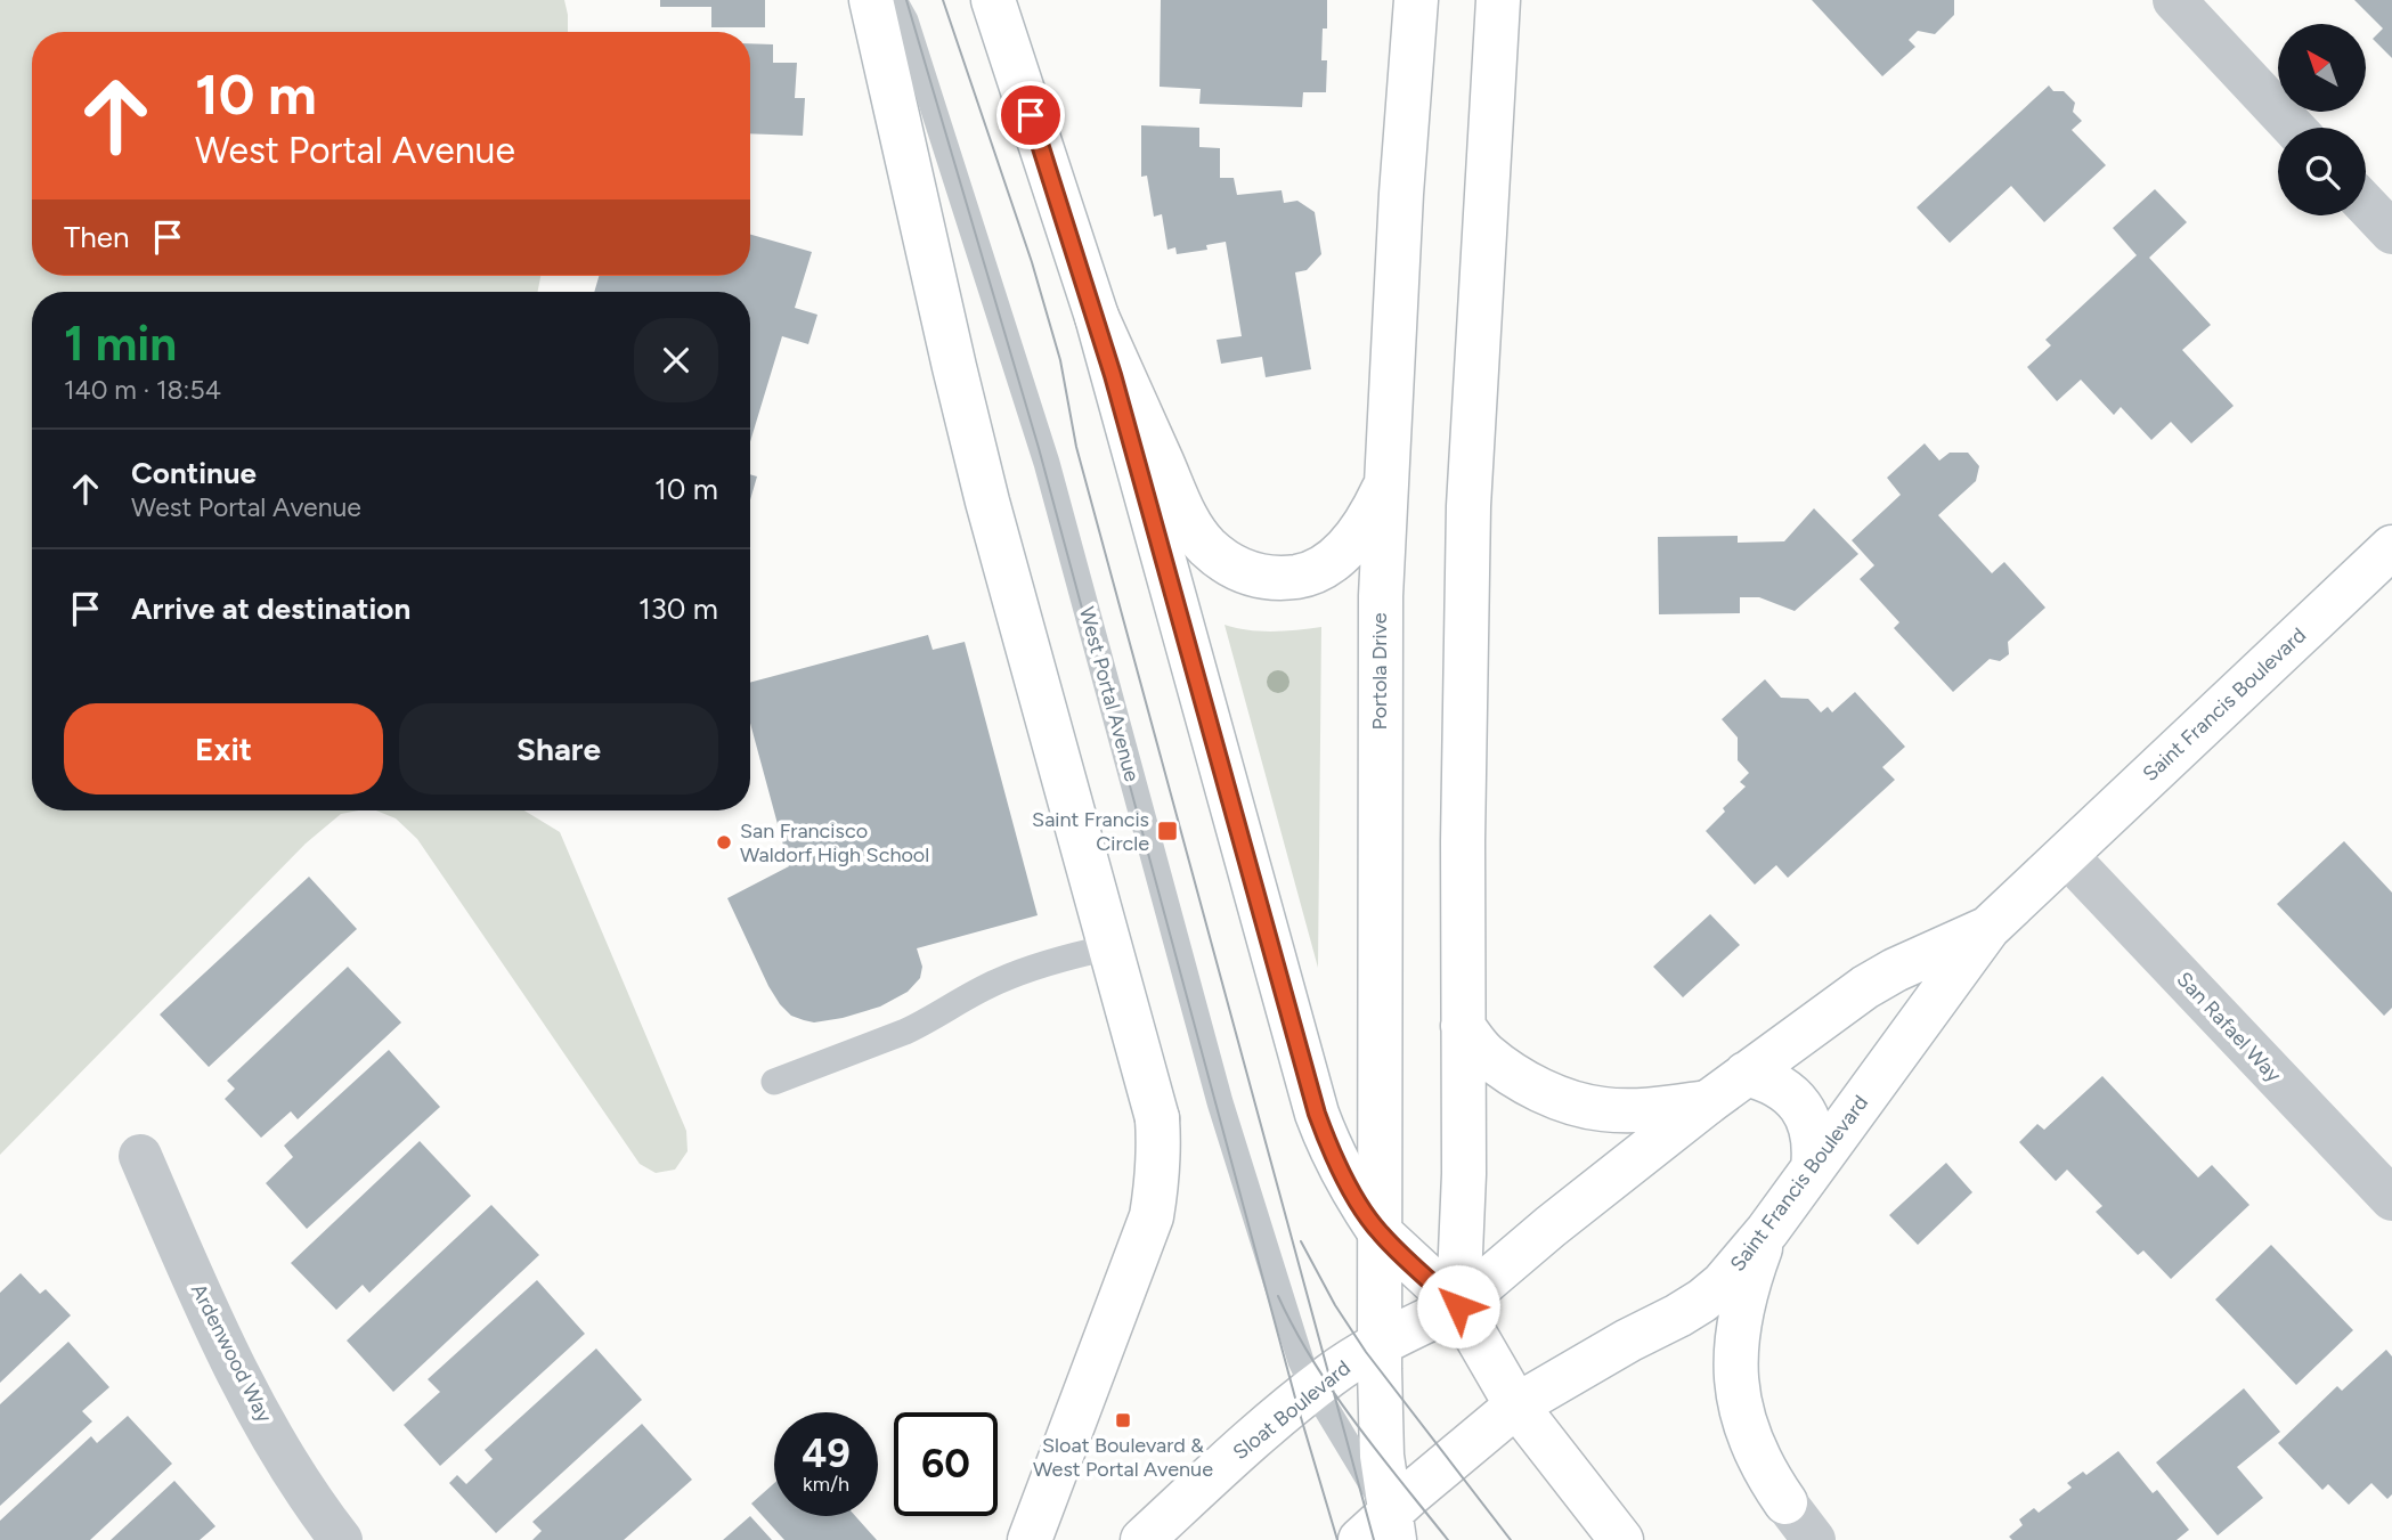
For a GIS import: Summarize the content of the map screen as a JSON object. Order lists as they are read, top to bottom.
{
  "streets": {
    "main road": ["Portola Drive", "Saint Francis Boulevard", "Sloat Boulevard"],
    "street": ["San Rafael Way", "Ardenwood Way"],
    "lane": ["West Portal Avenue"]
  },
  "crossings": [
    ["Portola Drive", "West Portal Avenue"],
    ["Portola Drive", "Sloat Boulevard"],
    ["West Portal Avenue", "Sloat Boulevard"],
    ["Saint Francis Boulevard", "San Rafael Way"],
    ["Saint Francis Boulevard", "Sloat Boulevard"]
  ],
  "places": {
    "transit": ["Saint Francis Circle", "Sloat Boulevard & West Portal Avenue"],
    "other": ["San Francisco Waldorf High School"]
  },
  "north": "top left",
  "page": {
    "turn": ["10 m", "West Portal Avenue"],
    "then": "Then",
    "heading": ["1 min", "140 m · 18:54"],
    "list": [
      {
        "name": "Continue",
        "note": "West Portal Avenue",
        "value": "10 m"
      },
      {
        "name": "Arrive at destination",
        "value": "130 m"
      }
    ],
    "buttons": ["Exit", "Share"],
    "speed": "49 km/h",
    "limit": "60"
  }
}
